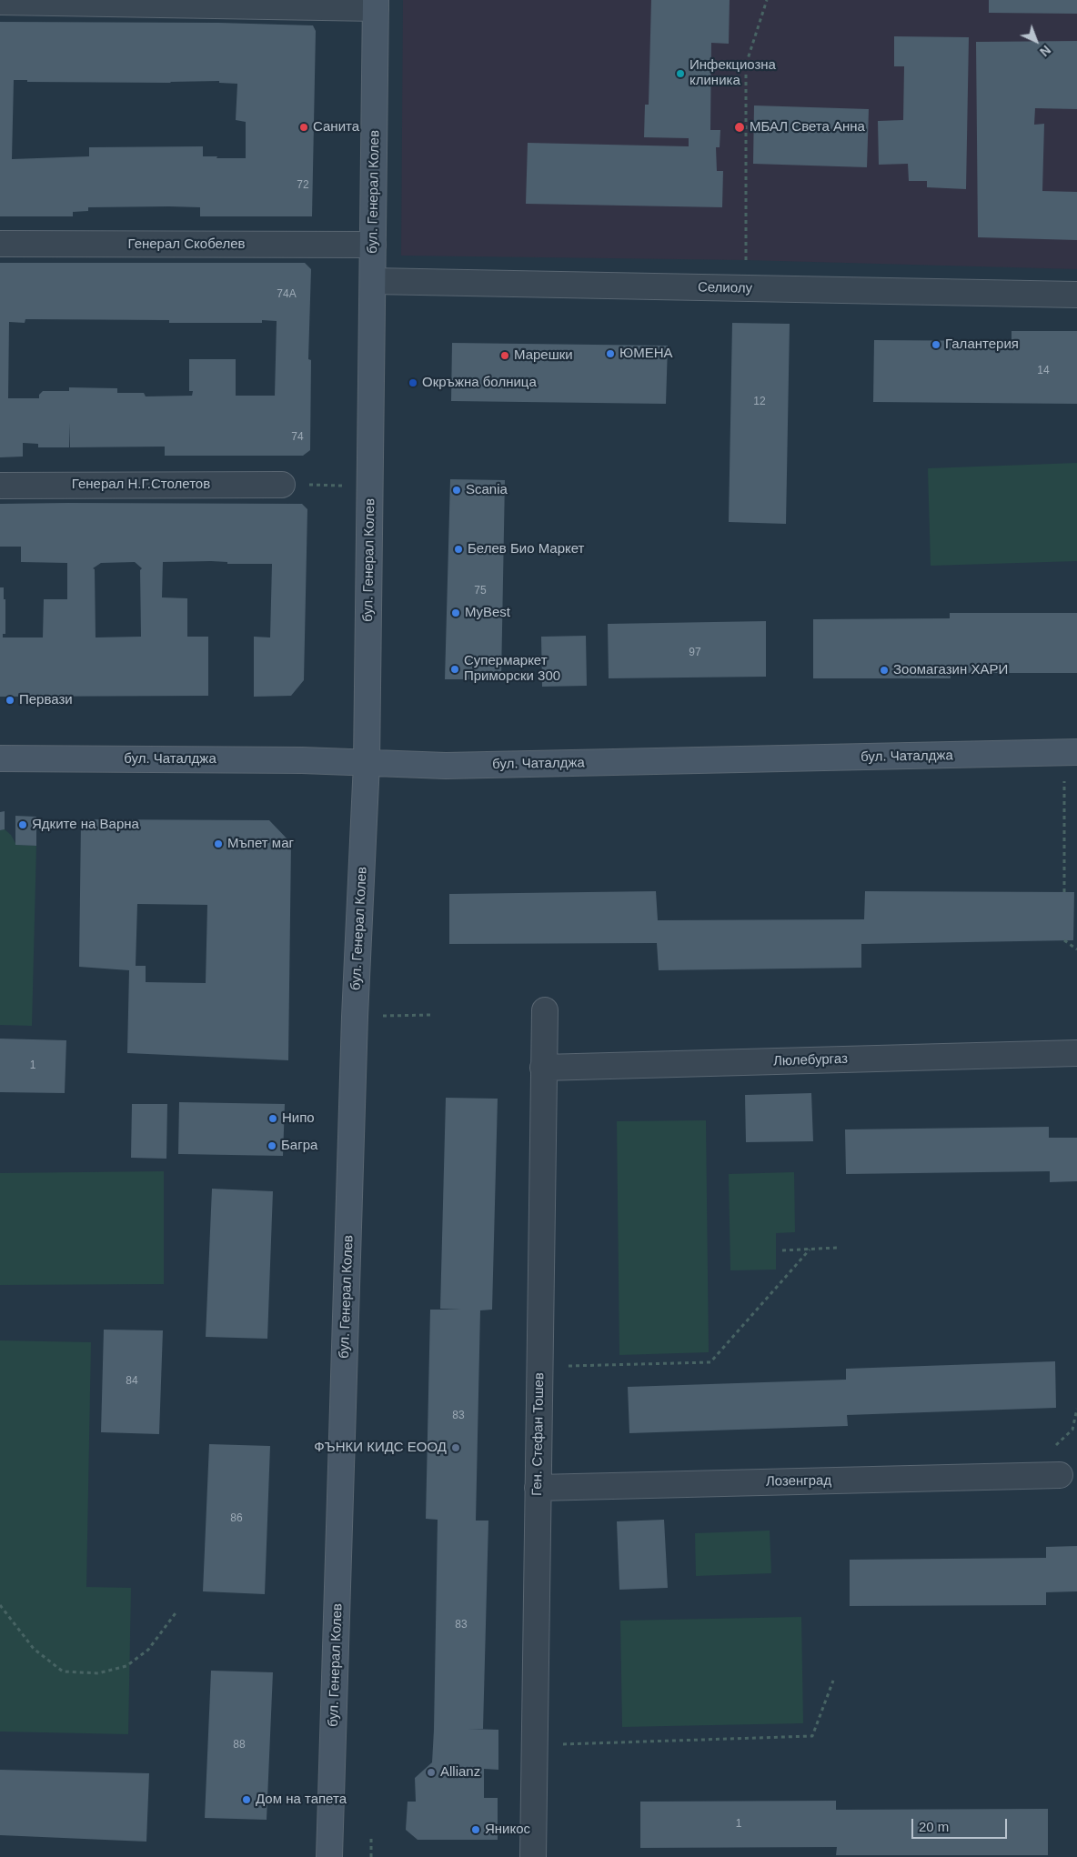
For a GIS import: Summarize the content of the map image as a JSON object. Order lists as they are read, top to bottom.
{
  "streets": {
    "street": [
      "бул. Генерал Колев",
      "Генерал Скобелев",
      "Селиолу",
      "Генерал Н.Г.Столетов",
      "бул. Чаталджа",
      "Люлебургаз",
      "Ген. Стефан Тошев",
      "Лозенград"
    ]
  },
  "crossings": [
    ["бул. Генерал Колев", "Генерал Скобелев"],
    ["бул. Генерал Колев", "Селиолу"],
    ["бул. Генерал Колев", "бул. Чаталджа"],
    ["Люлебургаз", "Ген. Стефан Тошев"],
    ["Ген. Стефан Тошев", "Лозенград"]
  ],
  "places": [
    "Инфекциозна клиника",
    "Санита",
    "МБАЛ Света Анна",
    "Галантерия",
    "ЮМЕНА",
    "Марешки",
    "Окръжна болница",
    "Scania",
    "Белев Био Маркет",
    "MyBest",
    "Супермаркет Приморски 300",
    "Зоомагазин ХАРИ",
    "Первази",
    "Ядките на Варна",
    "Мъпет маг",
    "Нипо",
    "Багра",
    "ФЪНКИ КИДС ЕООД",
    "Allianz",
    "Дом на тапета",
    "Яникос"
  ],
  "house_numbers": [
    "72",
    "74А",
    "14",
    "12",
    "74",
    "75",
    "97",
    "1",
    "84",
    "83",
    "86",
    "83",
    "88",
    "1"
  ],
  "scale_bar": "20 m",
  "north": "bottom right"
}
